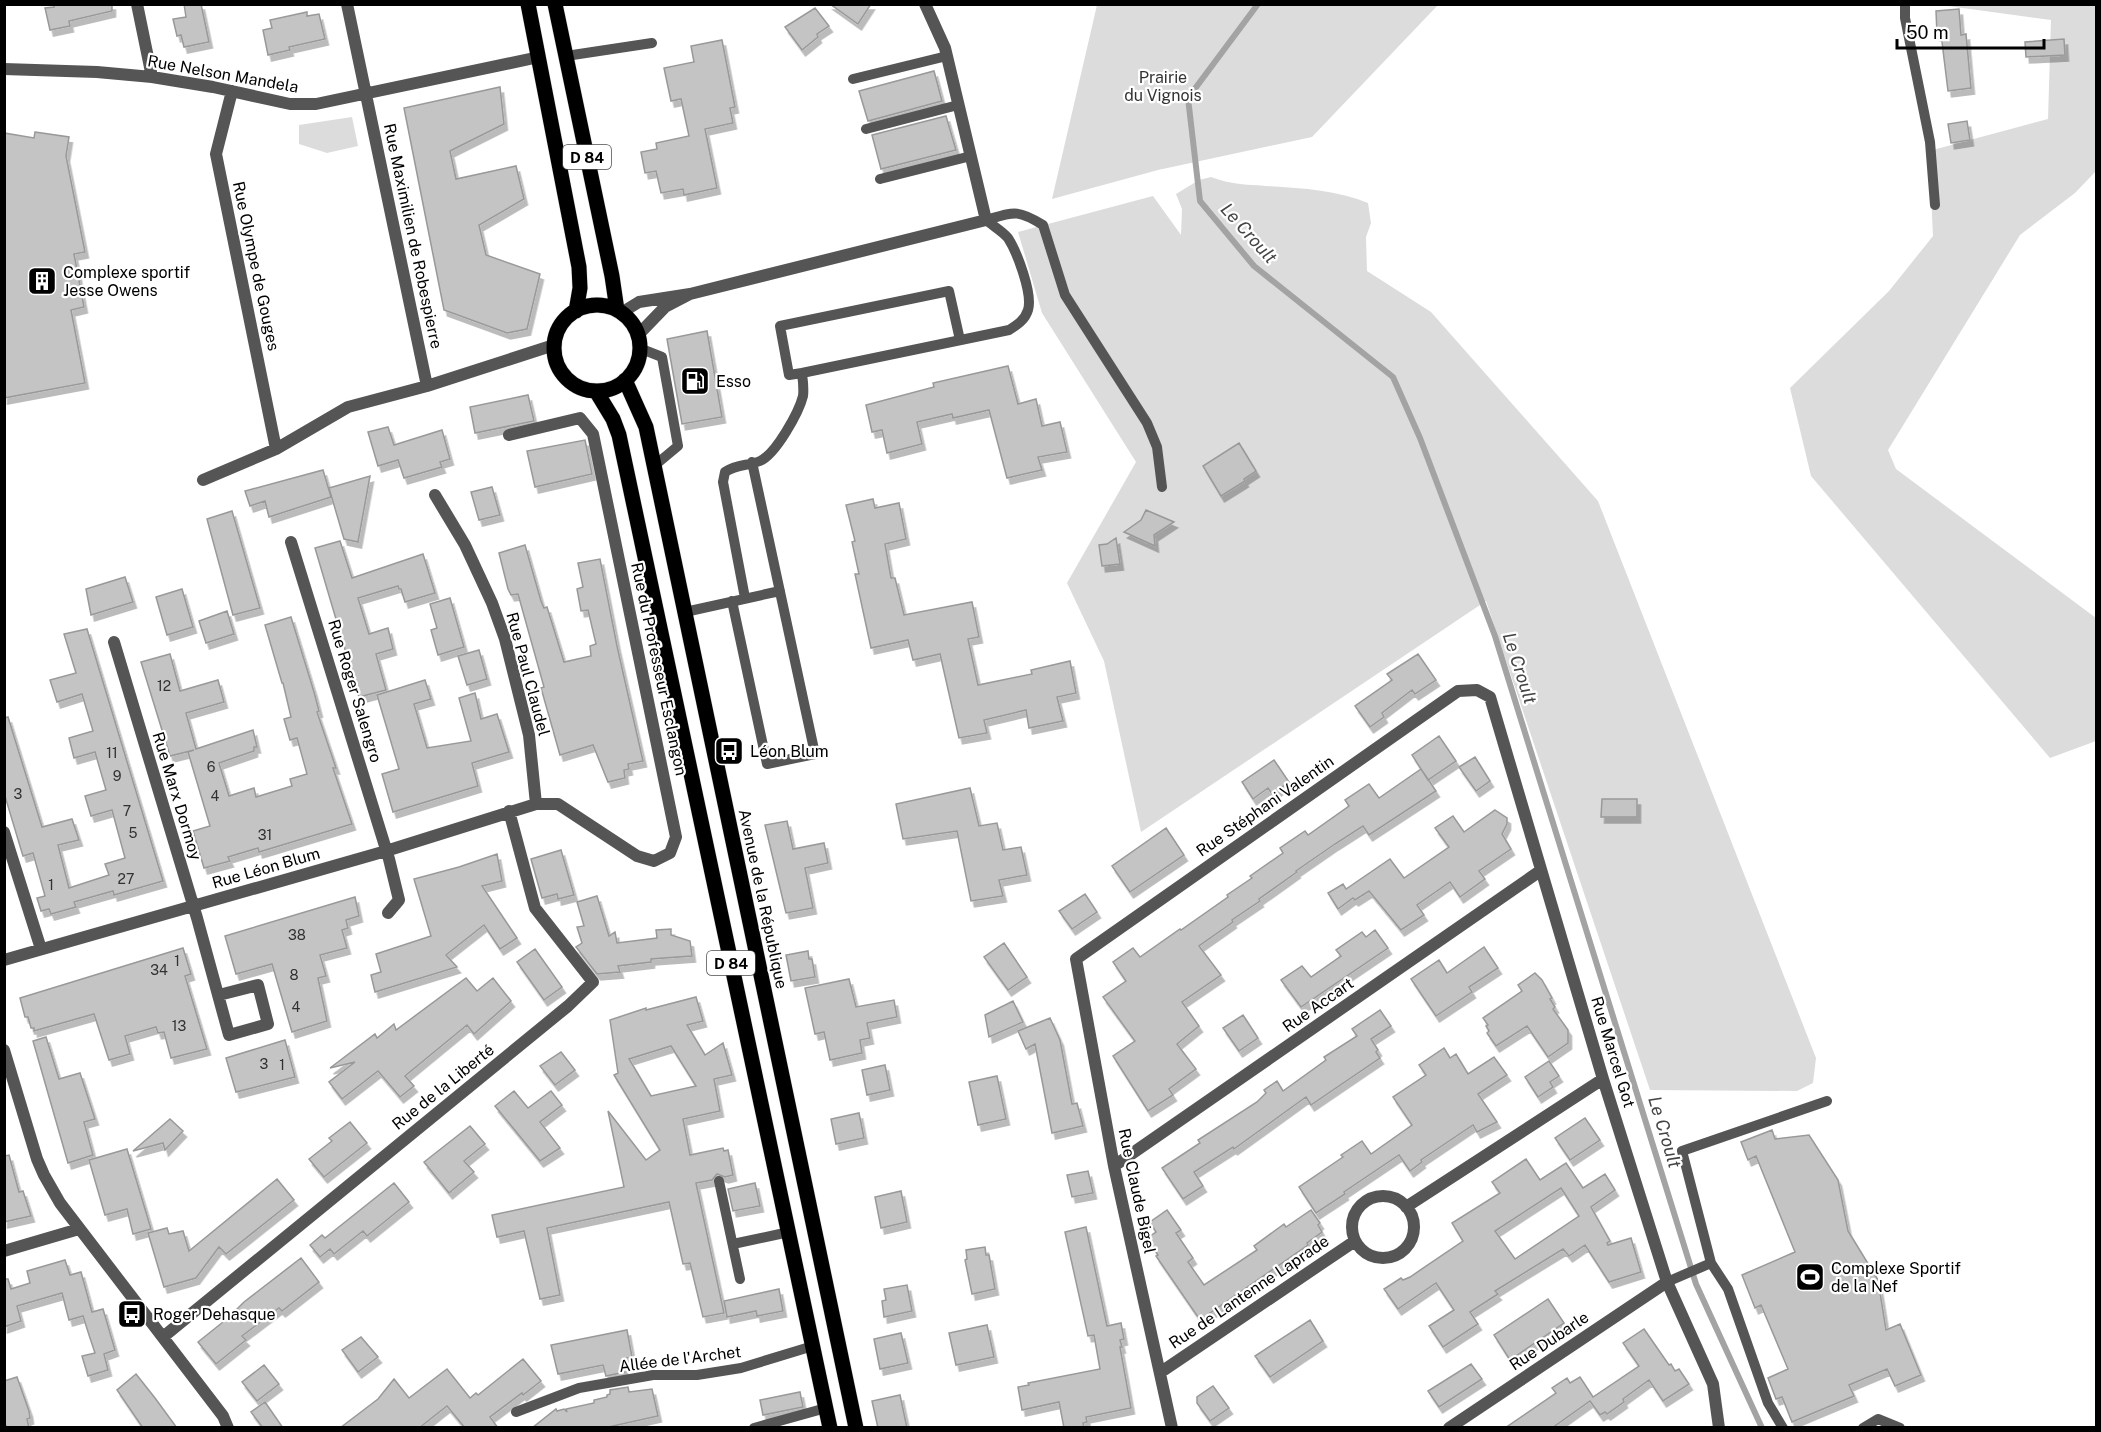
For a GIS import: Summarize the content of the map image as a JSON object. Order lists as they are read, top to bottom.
{
  "streets": {
    "main road": ["D 84", "Avenue de la République"],
    "street": [
      "Rue Nelson Mandela",
      "Rue Maximilien de Robespierre",
      "Rue Olympe de Gouges",
      "Rue du Professeur Esclangon",
      "Rue Paul Claudel",
      "Rue Roger Salengro",
      "Rue Marx Dormoy",
      "Rue Stéphani Valentin",
      "Rue Léon Blum",
      "Rue Accart",
      "Rue Marcel Got",
      "Rue de la Liberté",
      "Rue Claude Bigel",
      "Rue de Lantenne Laprade",
      "Rue Dubarle"
    ],
    "lane": ["Allée de l'Archet"]
  },
  "crossings": [
    ["Rue Nelson Mandela", "D 84"],
    ["Rue Nelson Mandela", "Rue Maximilien de Robespierre"],
    ["Rue Nelson Mandela", "Rue Olympe de Gouges"],
    ["D 84", "Avenue de la République"],
    ["D 84", "Allée de l'Archet"],
    ["Rue du Professeur Esclangon", "Rue Paul Claudel"],
    ["Rue du Professeur Esclangon", "Rue Léon Blum"],
    ["Rue Paul Claudel", "Rue Léon Blum"],
    ["Rue Roger Salengro", "Rue Léon Blum"],
    ["Rue Marx Dormoy", "Rue Léon Blum"],
    ["Rue Stéphani Valentin", "Rue Marcel Got"],
    ["Rue Stéphani Valentin", "Rue Claude Bigel"],
    ["Rue Léon Blum", "Rue de la Liberté"],
    ["Rue Accart", "Rue Marcel Got"],
    ["Rue Accart", "Rue Claude Bigel"],
    ["Rue Marcel Got", "Rue Dubarle"],
    ["Rue Claude Bigel", "Rue de Lantenne Laprade"]
  ],
  "water": ["Le Croult"],
  "parks": ["Prairie du Vignois"],
  "places": {
    "building": ["Complexe sportif Jesse Owens"],
    "fuel station": ["Esso"],
    "bus stop": ["Léon Blum", "Roger Dehasque"],
    "sports": ["Complexe Sportif de la Nef"]
  },
  "house_numbers": [
    "12",
    "11",
    "6",
    "9",
    "3",
    "4",
    "7",
    "5",
    "31",
    "27",
    "1",
    "38",
    "1",
    "34",
    "8",
    "4",
    "13",
    "3",
    "1"
  ],
  "scale_bar": "50 m"
}
